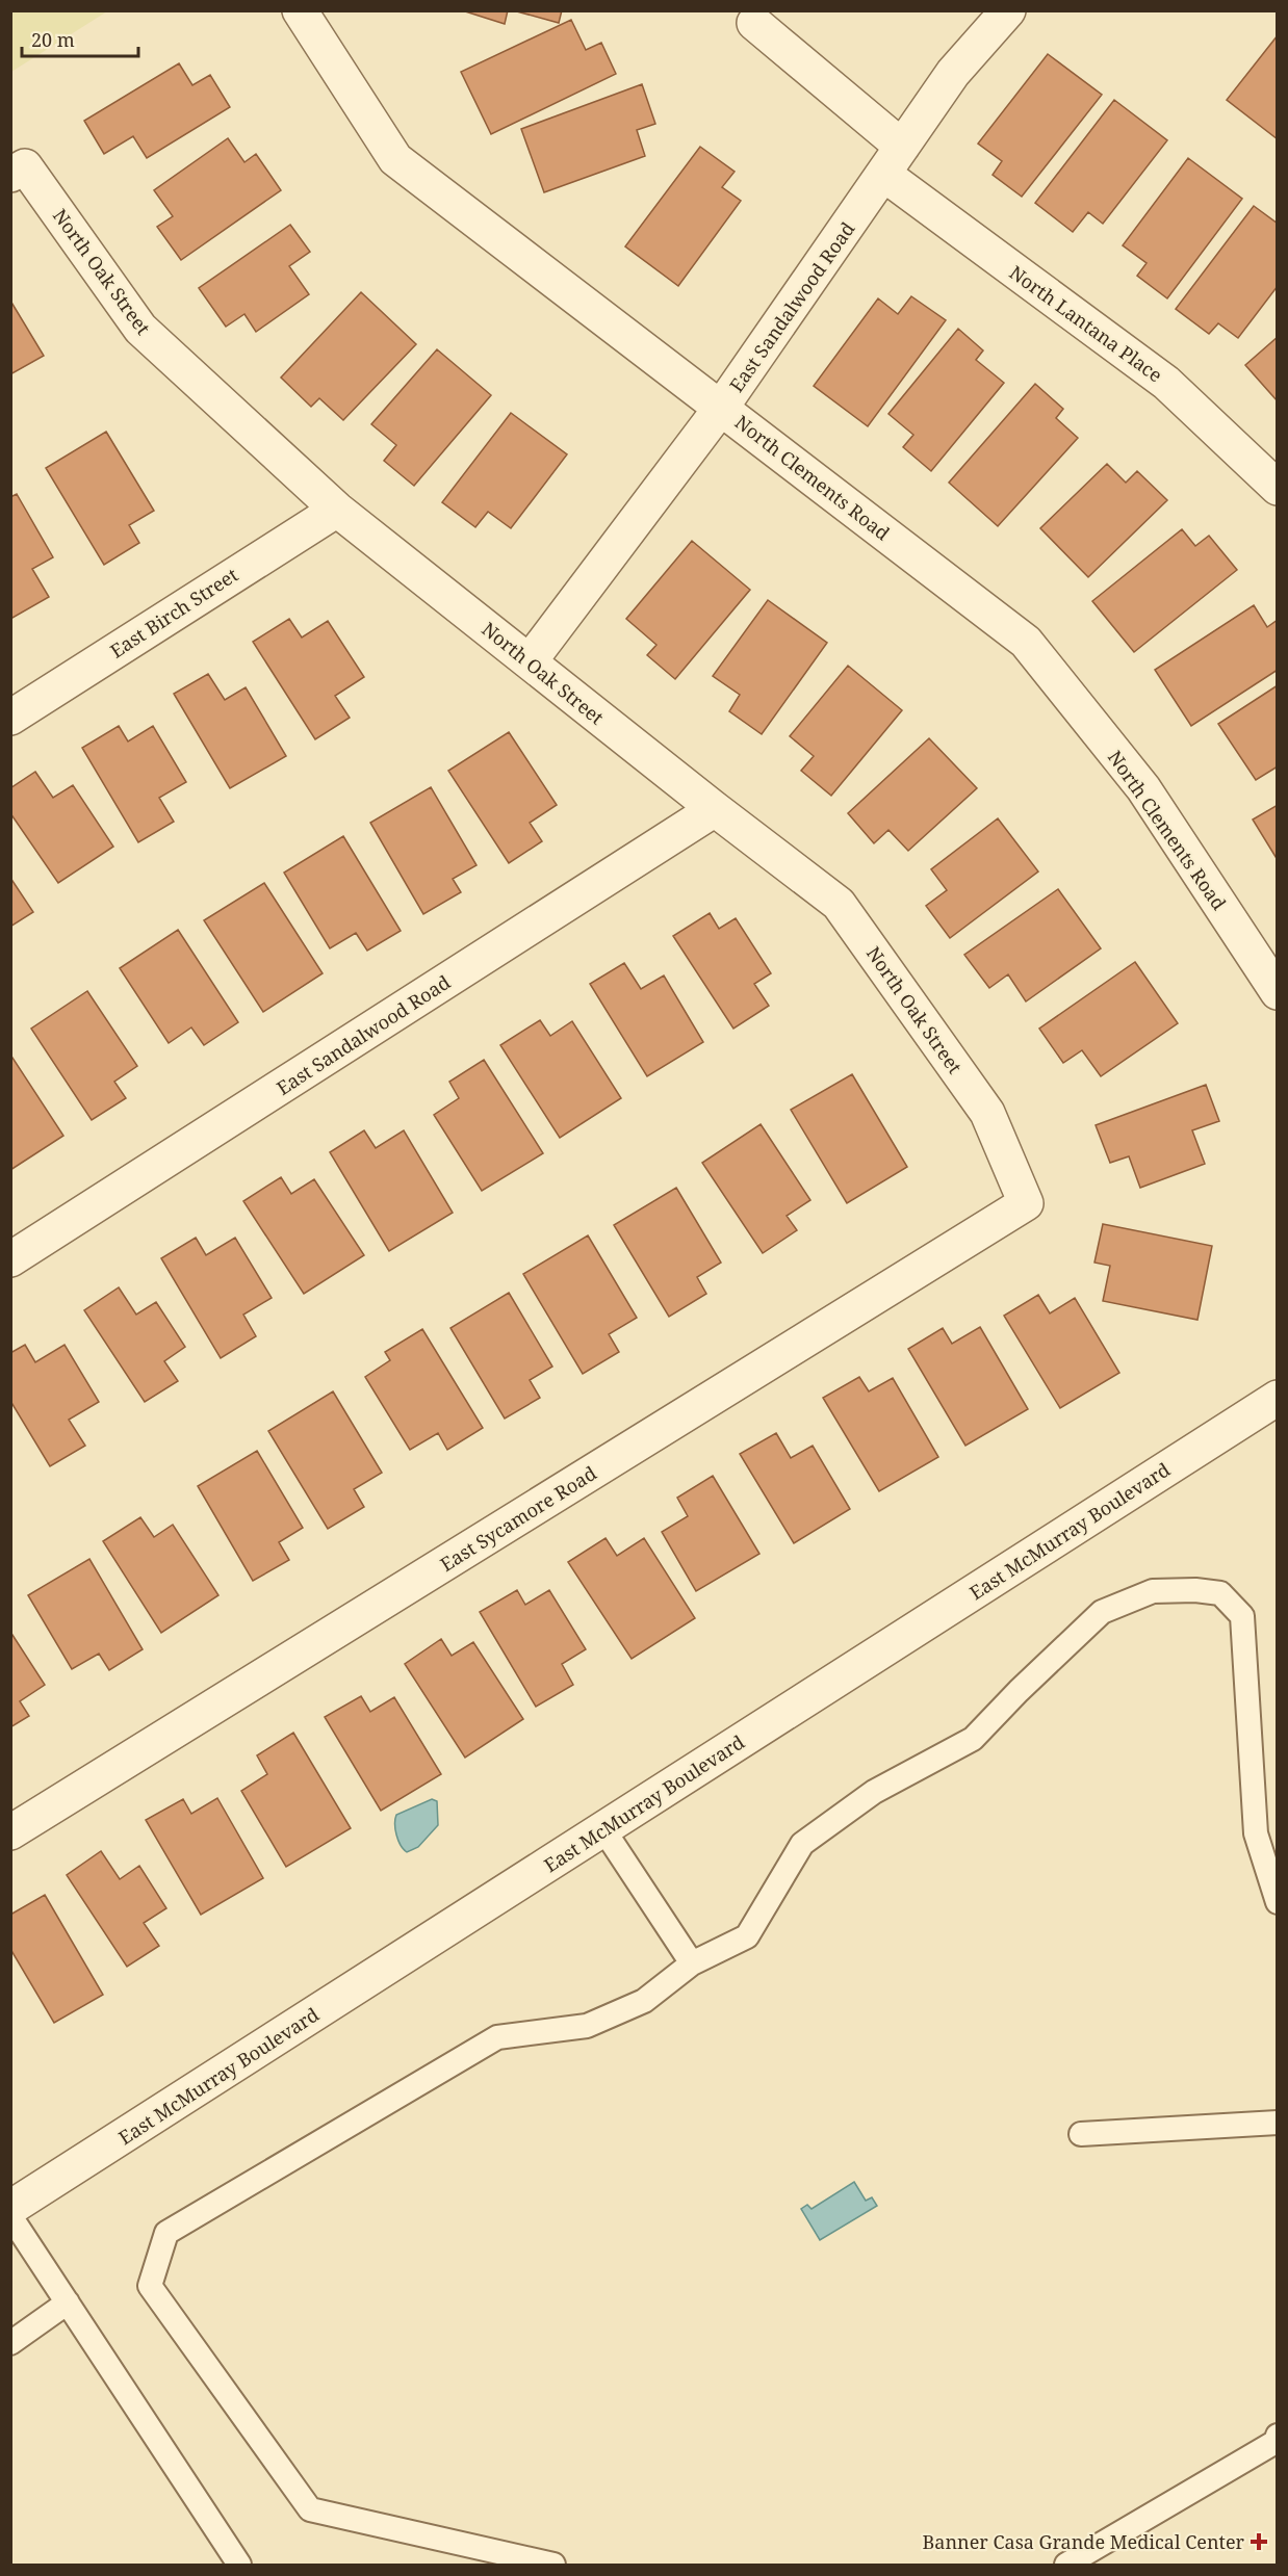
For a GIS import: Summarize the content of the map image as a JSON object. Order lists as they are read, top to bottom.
{
  "streets": {
    "street": [
      "North Oak Street",
      "East Sandalwood Road",
      "North Lantana Place",
      "North Clements Road",
      "East Birch Street",
      "East Sycamore Road",
      "East McMurray Boulevard"
    ]
  },
  "crossings": [
    ["North Oak Street", "East Sandalwood Road"],
    ["North Oak Street", "East Birch Street"],
    ["North Oak Street", "East Sycamore Road"],
    ["East Sandalwood Road", "North Lantana Place"],
    ["East Sandalwood Road", "North Clements Road"]
  ],
  "places": {
    "health": ["Banner Casa Grande Medical Center"]
  },
  "scale_bar": "20 m"
}
